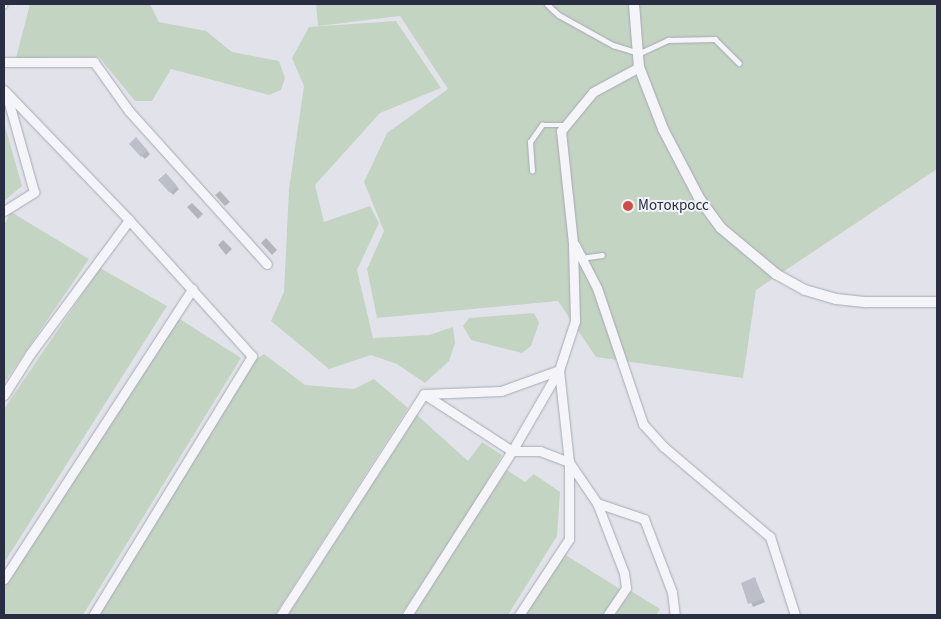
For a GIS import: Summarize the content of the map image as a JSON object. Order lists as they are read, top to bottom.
{
  "places": ["Мотокросс"]
}
